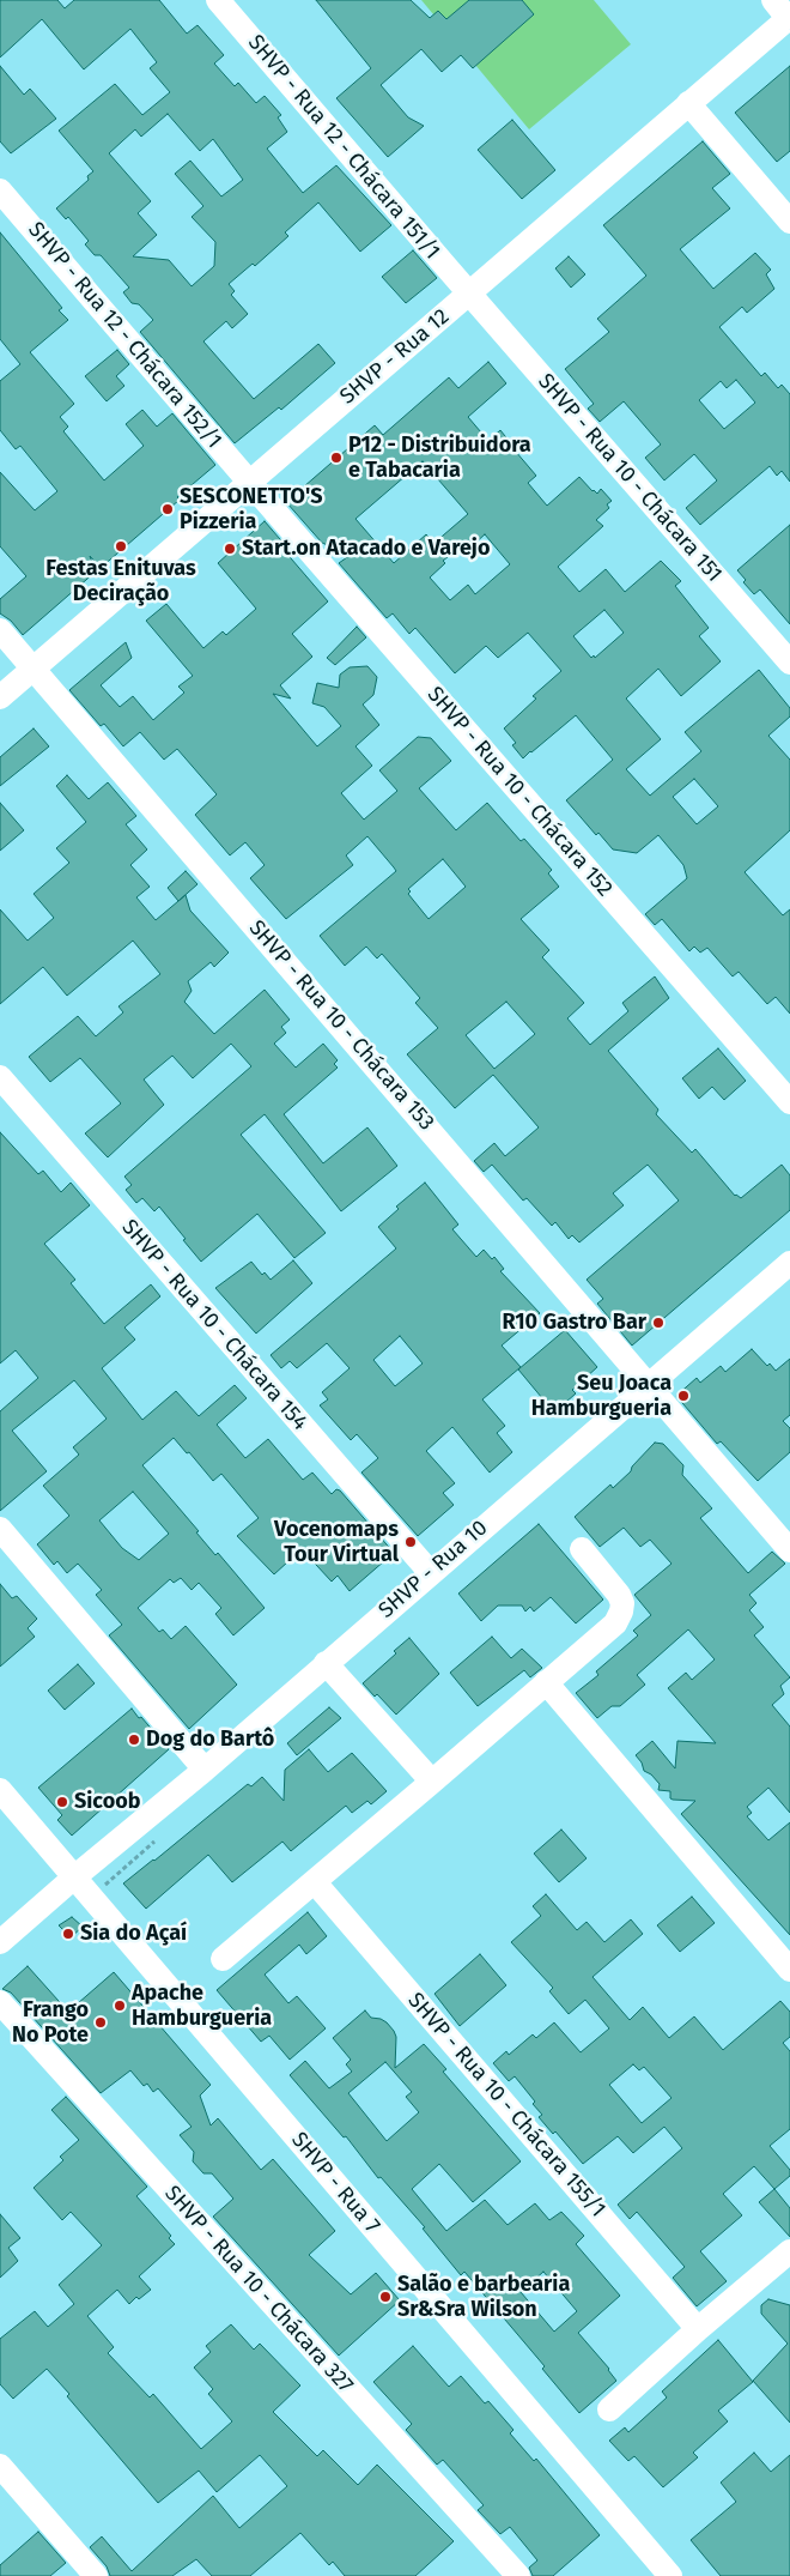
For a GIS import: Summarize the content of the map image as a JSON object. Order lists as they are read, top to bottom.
{
  "streets": {
    "street": [
      "SHVP - Rua 12 - Chácara 151/1",
      "SHVP - Rua 12 - Chácara 152/1",
      "SHVP - Rua 12",
      "SHVP - Rua 10 - Chácara 151",
      "SHVP - Rua 10 - Chácara 152",
      "SHVP - Rua 10 - Chácara 153",
      "SHVP - Rua 10 - Chácara 154",
      "SHVP - Rua 10",
      "SHVP - Rua 10 - Chácara 155/1",
      "SHVP - Rua 7",
      "SHVP - Rua 10 - Chácara 327"
    ]
  },
  "crossings": [
    ["SHVP - Rua 12 - Chácara 151/1", "SHVP - Rua 12"],
    ["SHVP - Rua 12 - Chácara 151/1", "SHVP - Rua 10 - Chácara 151"],
    ["SHVP - Rua 12 - Chácara 152/1", "SHVP - Rua 12"],
    ["SHVP - Rua 12 - Chácara 152/1", "SHVP - Rua 10 - Chácara 152"],
    ["SHVP - Rua 12", "SHVP - Rua 10 - Chácara 151"],
    ["SHVP - Rua 12", "SHVP - Rua 10 - Chácara 152"],
    ["SHVP - Rua 12", "SHVP - Rua 10 - Chácara 153"],
    ["SHVP - Rua 10 - Chácara 153", "SHVP - Rua 10"],
    ["SHVP - Rua 10 - Chácara 154", "SHVP - Rua 10"],
    ["SHVP - Rua 10", "SHVP - Rua 7"]
  ],
  "places": [
    "P12 - Distribuidora e Tabacaria",
    "SESCONETTO'S Pizzeria",
    "Festas Enituvas Deciração",
    "Start.on Atacado e Varejo",
    "R10 Gastro Bar",
    "Seu Joaca Hamburgueria",
    "Vocenomaps Tour Virtual",
    "Dog do Bartô",
    "Sicoob",
    "Sia do Açaí",
    "Apache Hamburgueria",
    "Frango No Pote",
    "Salão e barbearia Sr&Sra Wilson"
  ]
}
